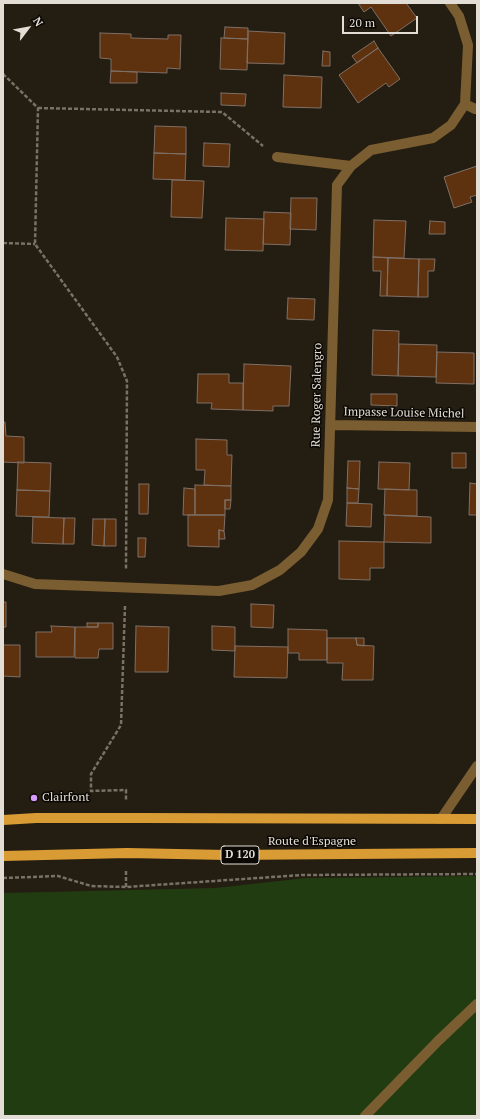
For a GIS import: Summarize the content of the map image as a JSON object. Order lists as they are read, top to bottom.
{
  "streets": {
    "main road": ["Route d'Espagne", "D 120"],
    "street": ["Rue Roger Salengro", "Impasse Louise Michel"]
  },
  "crossings": [
    ["Rue Roger Salengro", "Impasse Louise Michel"]
  ],
  "places": ["Clairfont"],
  "scale_bar": "20 m",
  "north": "top right"
}
